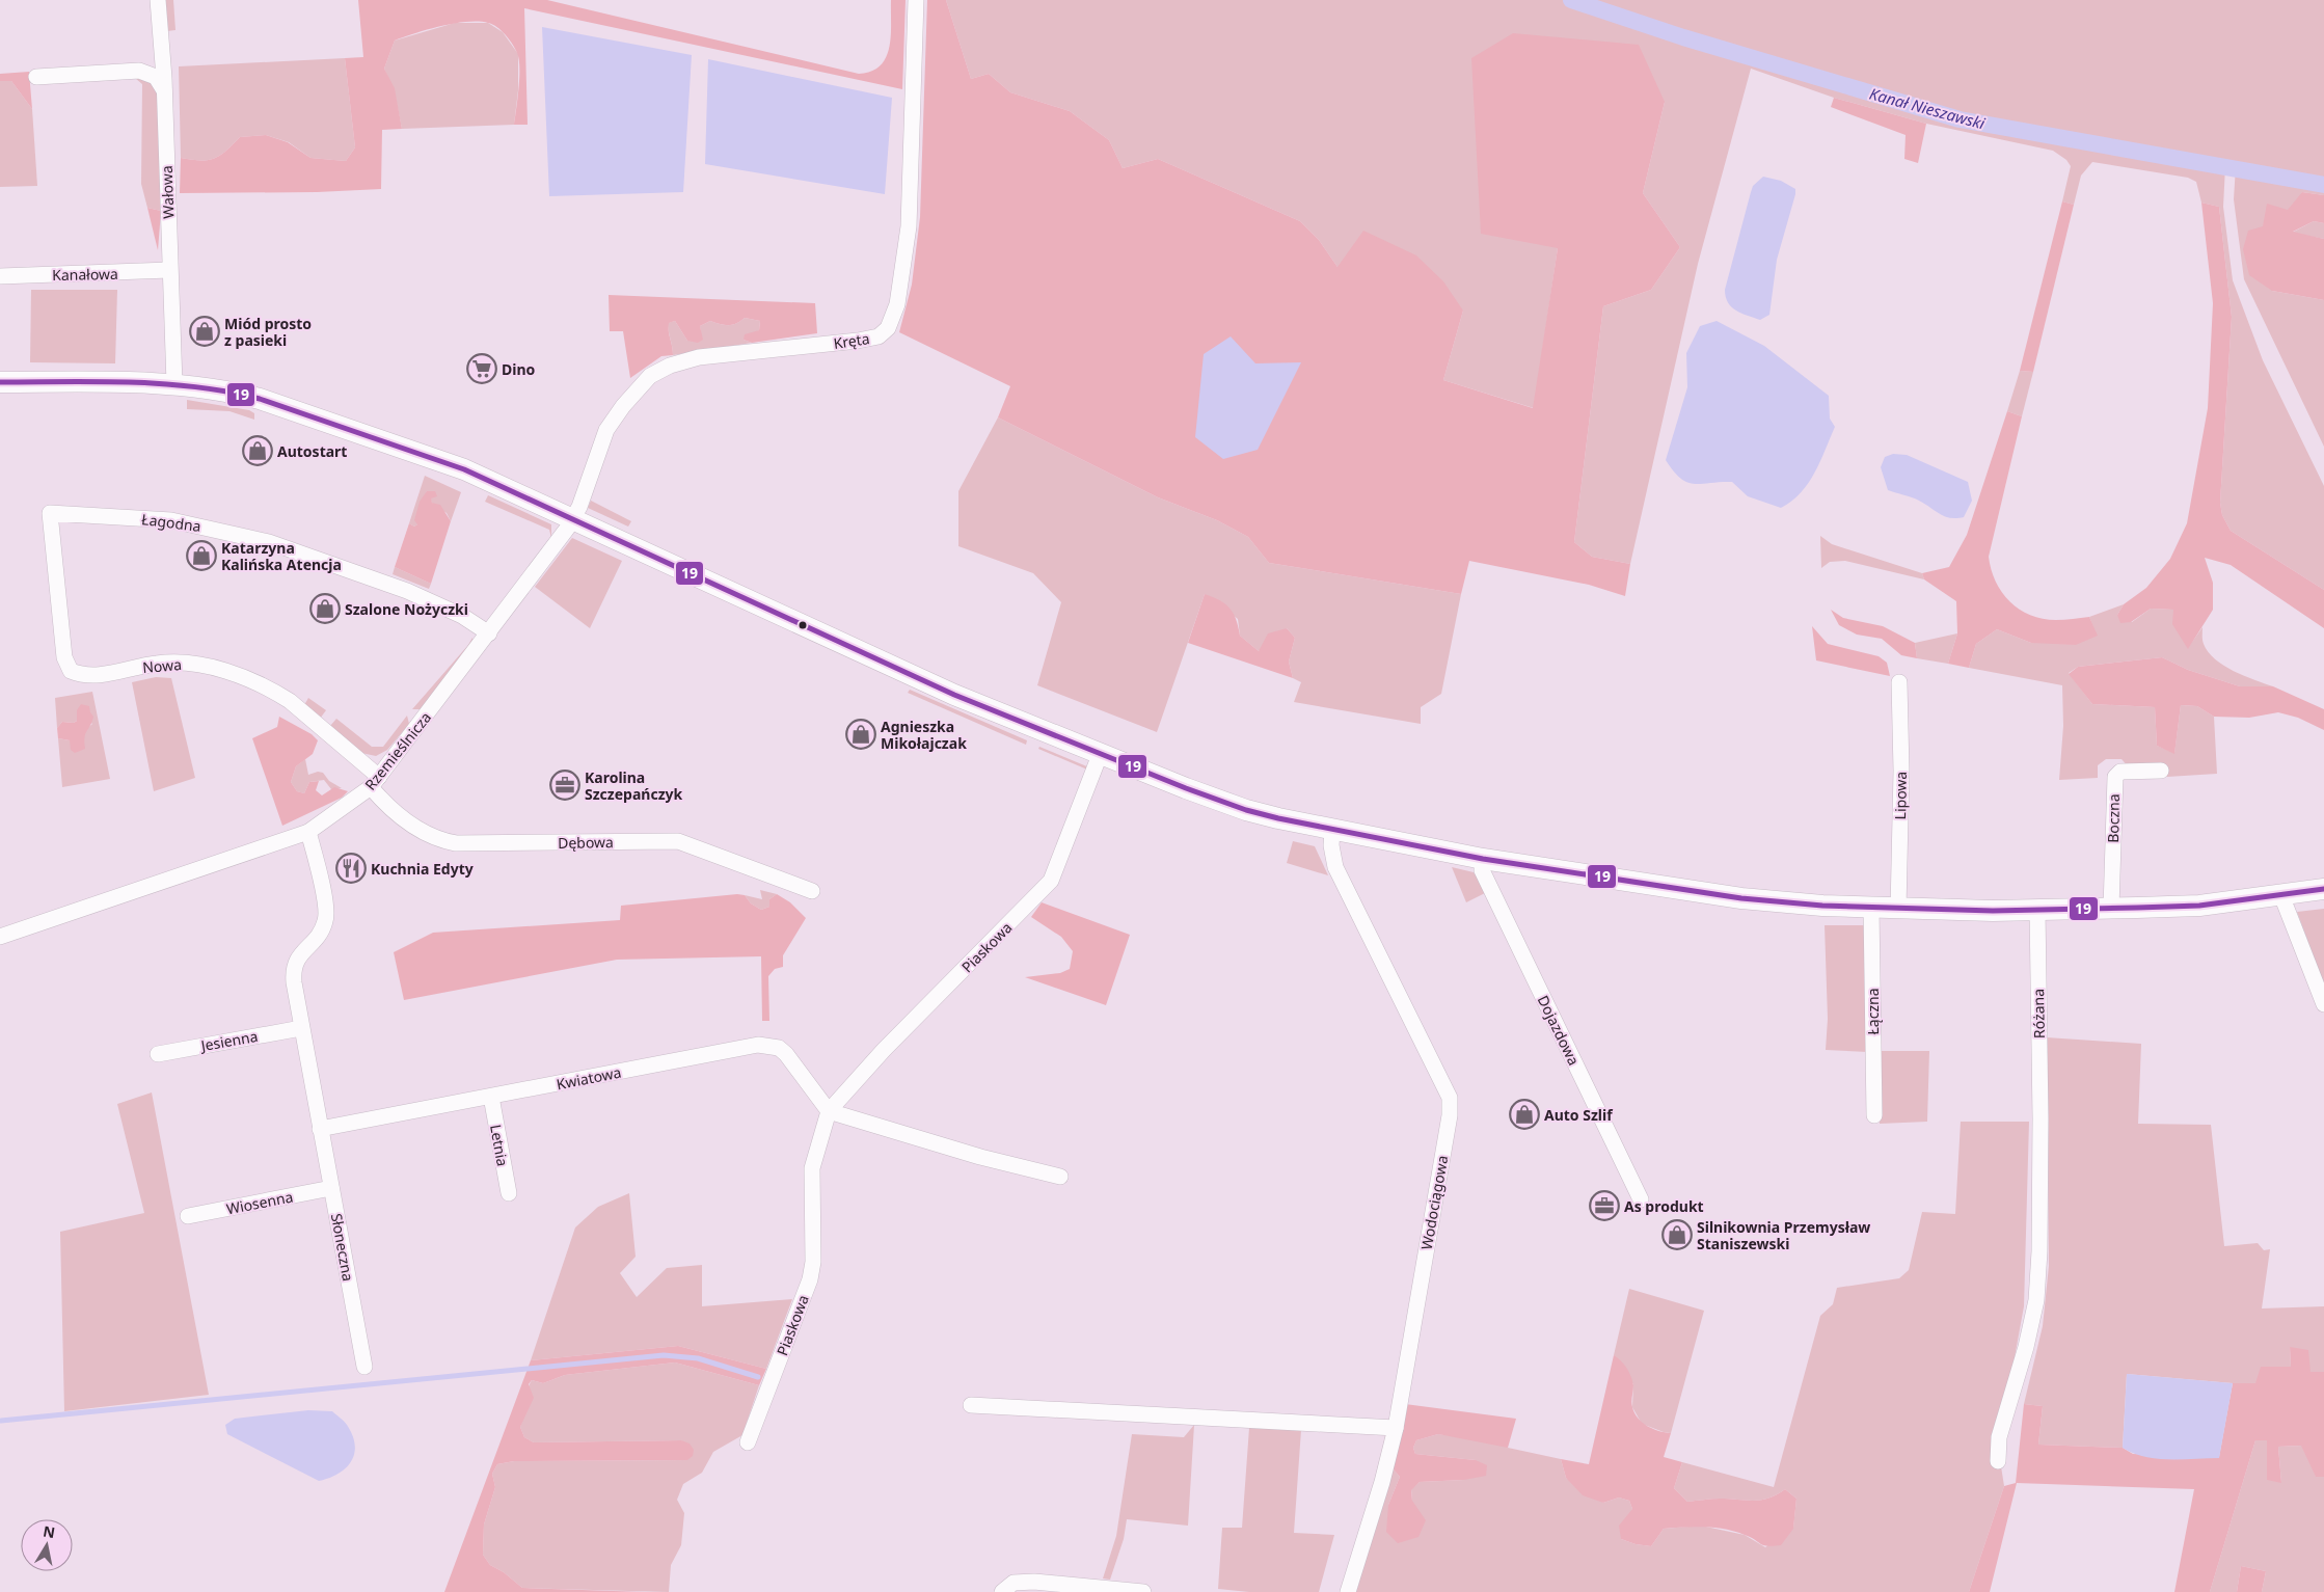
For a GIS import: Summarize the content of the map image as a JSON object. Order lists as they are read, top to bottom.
{
  "streets": {
    "street": [
      "Wałowa",
      "Kanałowa",
      "Kręta",
      "Łagodna",
      "Nowa",
      "Rzemieślnicza",
      "Lipowa",
      "Boczna",
      "Dębowa",
      "Piaskowa",
      "Łączna",
      "Różana",
      "Dojazdowa",
      "Jesienna",
      "Kwiatowa",
      "Letnia",
      "Wiosenna",
      "Wodociągowa",
      "Słoneczna"
    ]
  },
  "crossings": [
    ["Wałowa", "Kanałowa"],
    ["Kręta", "Rzemieślnicza"],
    ["Łagodna", "Nowa"],
    ["Łagodna", "Rzemieślnicza"],
    ["Nowa", "Rzemieślnicza"],
    ["Nowa", "Dębowa"],
    ["Rzemieślnicza", "Dębowa"],
    ["Rzemieślnicza", "Słoneczna"],
    ["Piaskowa", "Kwiatowa"],
    ["Jesienna", "Słoneczna"],
    ["Kwiatowa", "Letnia"],
    ["Kwiatowa", "Słoneczna"],
    ["Wiosenna", "Słoneczna"]
  ],
  "water": ["Kanał Nieszawski"],
  "places": {
    "shop": [
      "Miód prosto z pasieki",
      "Autostart",
      "Katarzyna Kalińska Atencja",
      "Szalone Nożyczki",
      "Agnieszka Mikołajczak",
      "Auto Szlif",
      "Silnikownia Przemysław Staniszewski"
    ],
    "supermarket": ["Dino"],
    "office": ["Karolina Szczepańczyk", "As produkt"],
    "restaurant": ["Kuchnia Edyty"]
  },
  "lines": ["transit line 19"],
  "north": "top"
}
